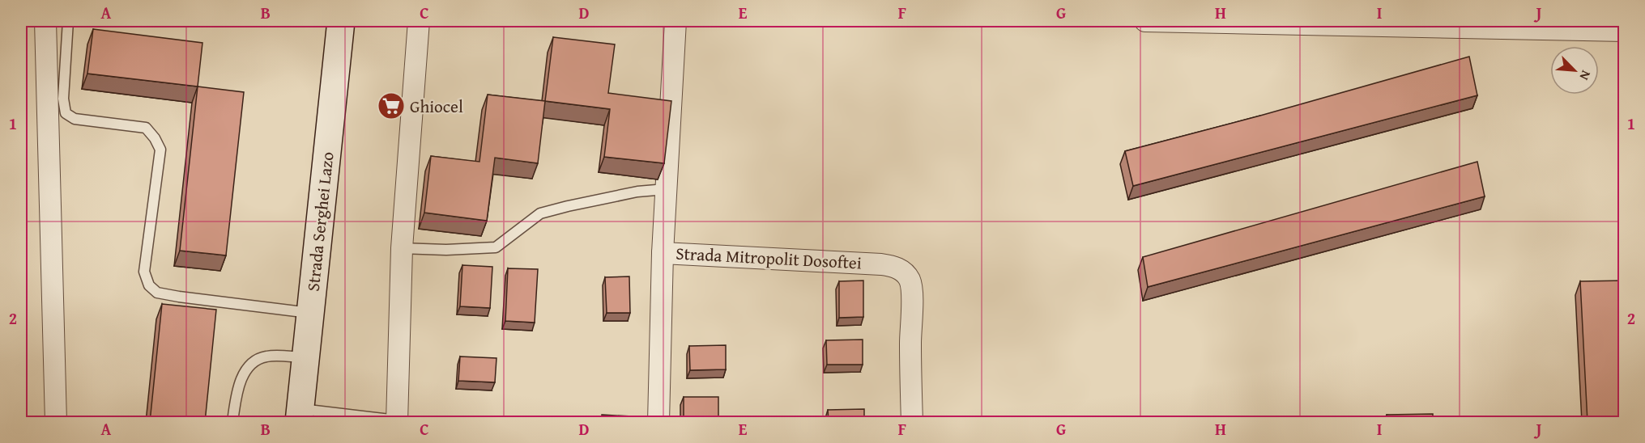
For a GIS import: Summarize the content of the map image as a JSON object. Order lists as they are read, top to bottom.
{
  "streets": {
    "street": ["Strada Serghei Lazo", "Strada Mitropolit Dosoftei"]
  },
  "places": {
    "supermarket": ["Ghiocel"]
  },
  "north": "bottom right",
  "grid": {
    "columns": [
      "A",
      "B",
      "C",
      "D",
      "E",
      "F",
      "G",
      "H",
      "I",
      "J"
    ],
    "rows": ["1", "2"]
  }
}
